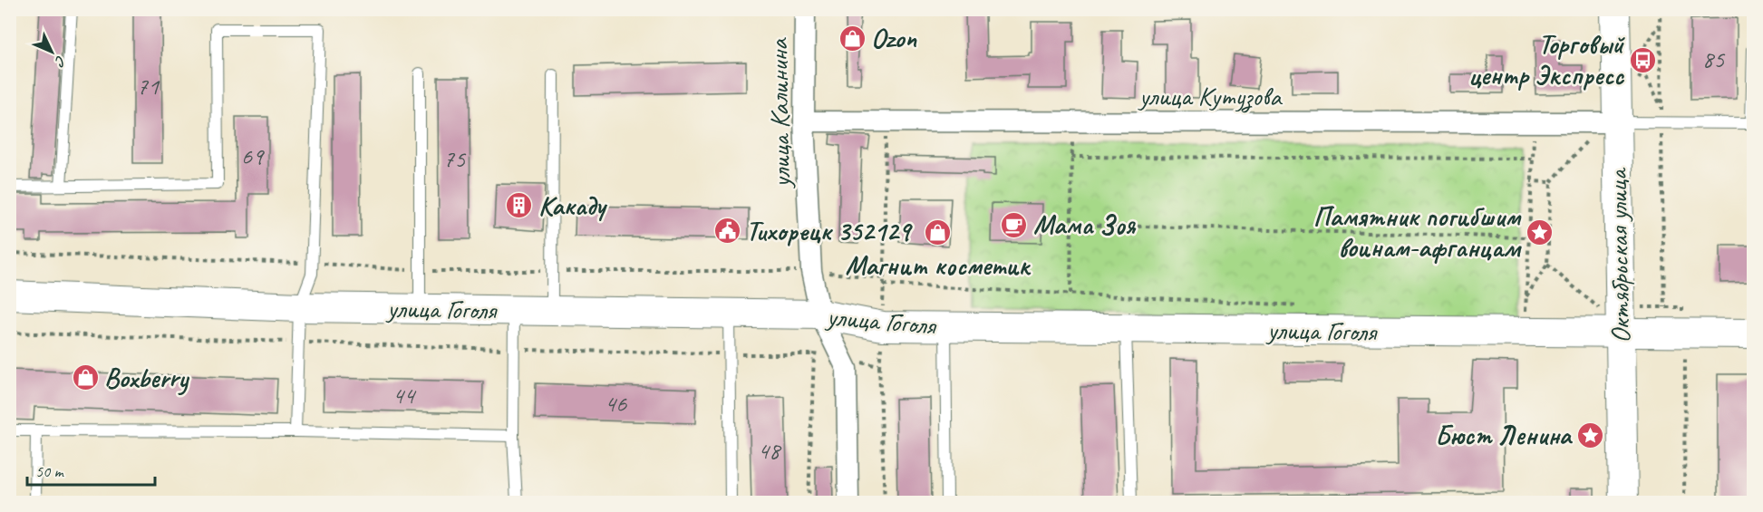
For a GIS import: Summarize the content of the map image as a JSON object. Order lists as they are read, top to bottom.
{
  "streets": {
    "main road": ["Октябрьская улица", "улица Гоголя"],
    "street": ["улица Кутузова", "улица Калинина"]
  },
  "crossings": [
    ["улица Кутузова", "улица Калинина"],
    ["улица Кутузова", "Октябрьская улица"],
    ["улица Калинина", "улица Гоголя"],
    ["Октябрьская улица", "улица Гоголя"]
  ],
  "places": {
    "shop": ["Ozon", "Магнит косметик", "Boxberry"],
    "bus stop": ["Торговый центр Экспресс"],
    "building": ["Какаду"],
    "cafe": ["Мама Зоя"],
    "public building": ["Тихорецк 352129"],
    "place": ["Памятник погибшим воинам-афганцам", "Бюст Ленина"]
  },
  "house_numbers": [
    "85",
    "71",
    "69",
    "75",
    "44",
    "46",
    "48"
  ],
  "scale_bar": "50 m",
  "north": "bottom right"
}
